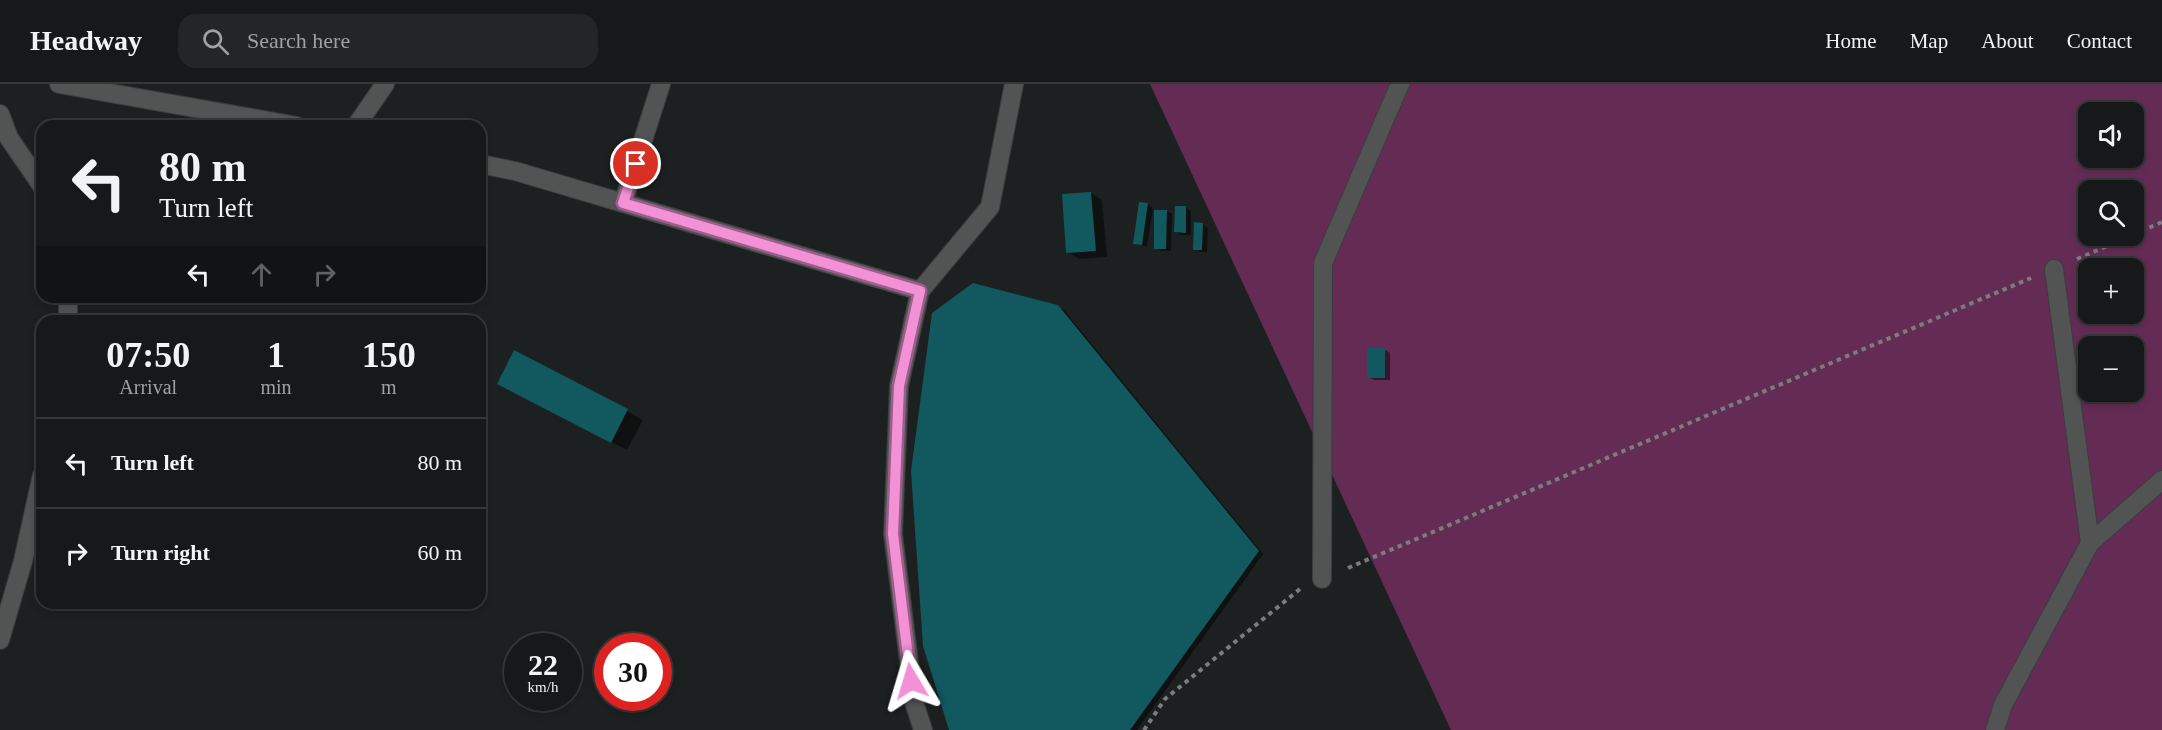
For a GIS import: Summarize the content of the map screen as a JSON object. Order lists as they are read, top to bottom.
{
  "page": {
    "header": "Headway",
    "search": "Search here",
    "nav": [
      "Home",
      "Map",
      "About",
      "Contact"
    ],
    "map_buttons": ["+", "−"],
    "turn": ["80 m", "Turn left"],
    "eta": [
      "07:50",
      "Arrival",
      "1",
      "min",
      "150",
      "m"
    ],
    "list": [
      {
        "name": "Turn left",
        "value": "80 m"
      },
      {
        "name": "Turn right",
        "value": "60 m"
      }
    ],
    "speed": "22 km/h",
    "limit": "30"
  }
}
